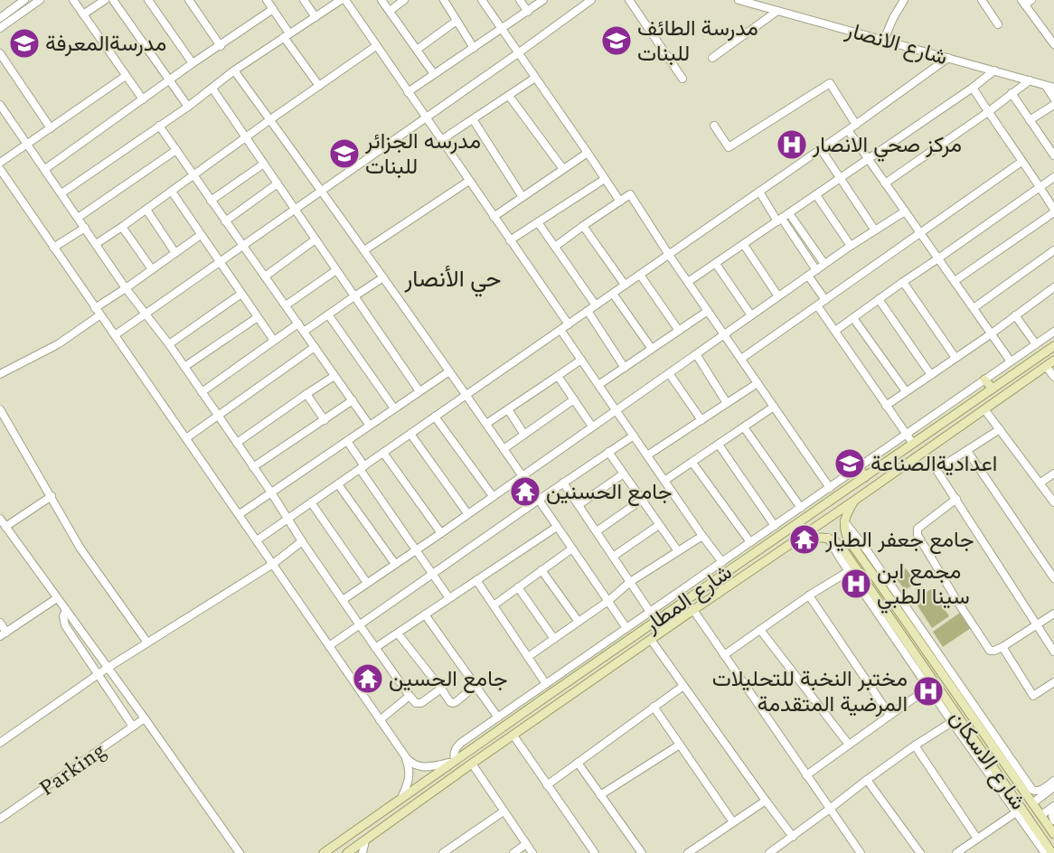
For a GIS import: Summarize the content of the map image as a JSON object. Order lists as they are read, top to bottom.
{
  "streets": {
    "main road": ["شارع المطار", "شارع الاسكان"],
    "street": ["شارع الانصار", "Parking"]
  },
  "crossings": [
    ["شارع المطار", "شارع الاسكان"]
  ],
  "districts": ["حي الأنصار"],
  "places": {
    "school or university": [
      "مدرسة الطائف للبنات",
      "مدرسةالمعرفة",
      "مدرسه الجزائر للبنات",
      "اعداديةالصناعة"
    ],
    "hospital": ["مركز صحي الانصار", "مجمع ابن سينا الطبي", "مختبر النخبة للتحليلات المرضية المتقدمة"],
    "temple": ["جامع الحسنين", "جامع جعفر الطيار", "جامع الحسين"]
  }
}
